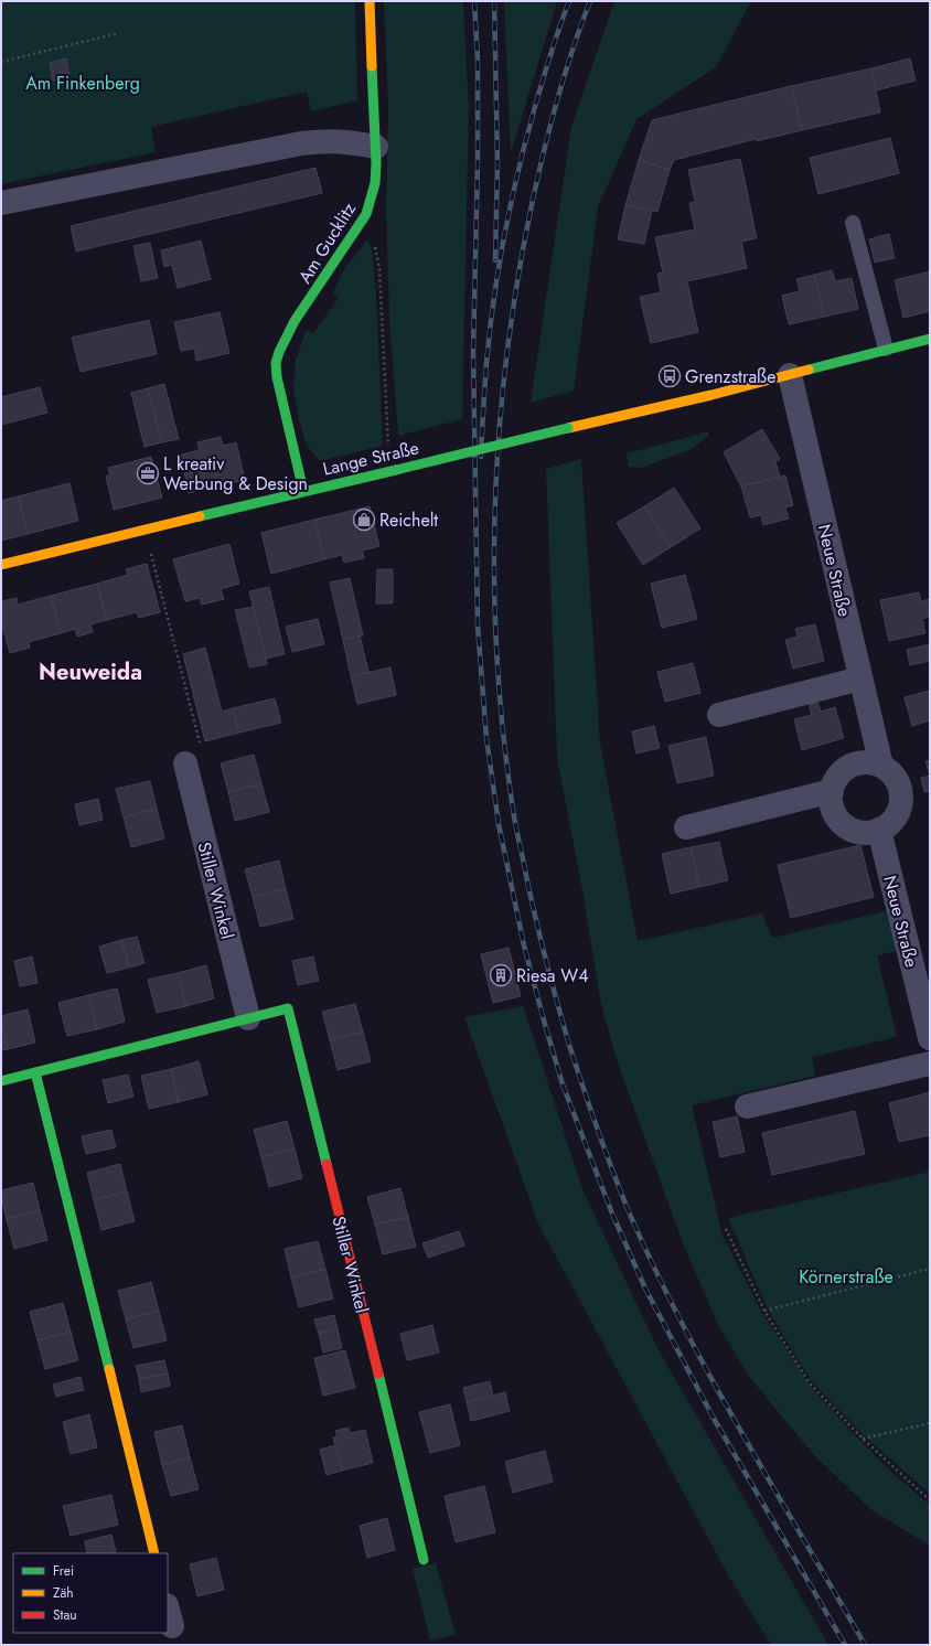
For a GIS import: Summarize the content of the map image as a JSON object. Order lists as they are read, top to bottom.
{
  "streets": {
    "street": [
      "Am Gucklitz",
      "Lange Straße",
      "Neue Straße",
      "Stiller Winkel"
    ]
  },
  "crossings": [
    ["Am Gucklitz", "Lange Straße"],
    ["Lange Straße", "Neue Straße"]
  ],
  "districts": ["Neuweida"],
  "parks": ["Am Finkenberg", "Körnerstraße"],
  "places": {
    "bus stop": ["Grenzstraße"],
    "office": ["L kreativ Werbung & Design"],
    "shop": ["Reichelt"],
    "building": ["Riesa W4"]
  },
  "legend": ["Frei", "Zäh", "Stau"]
}
